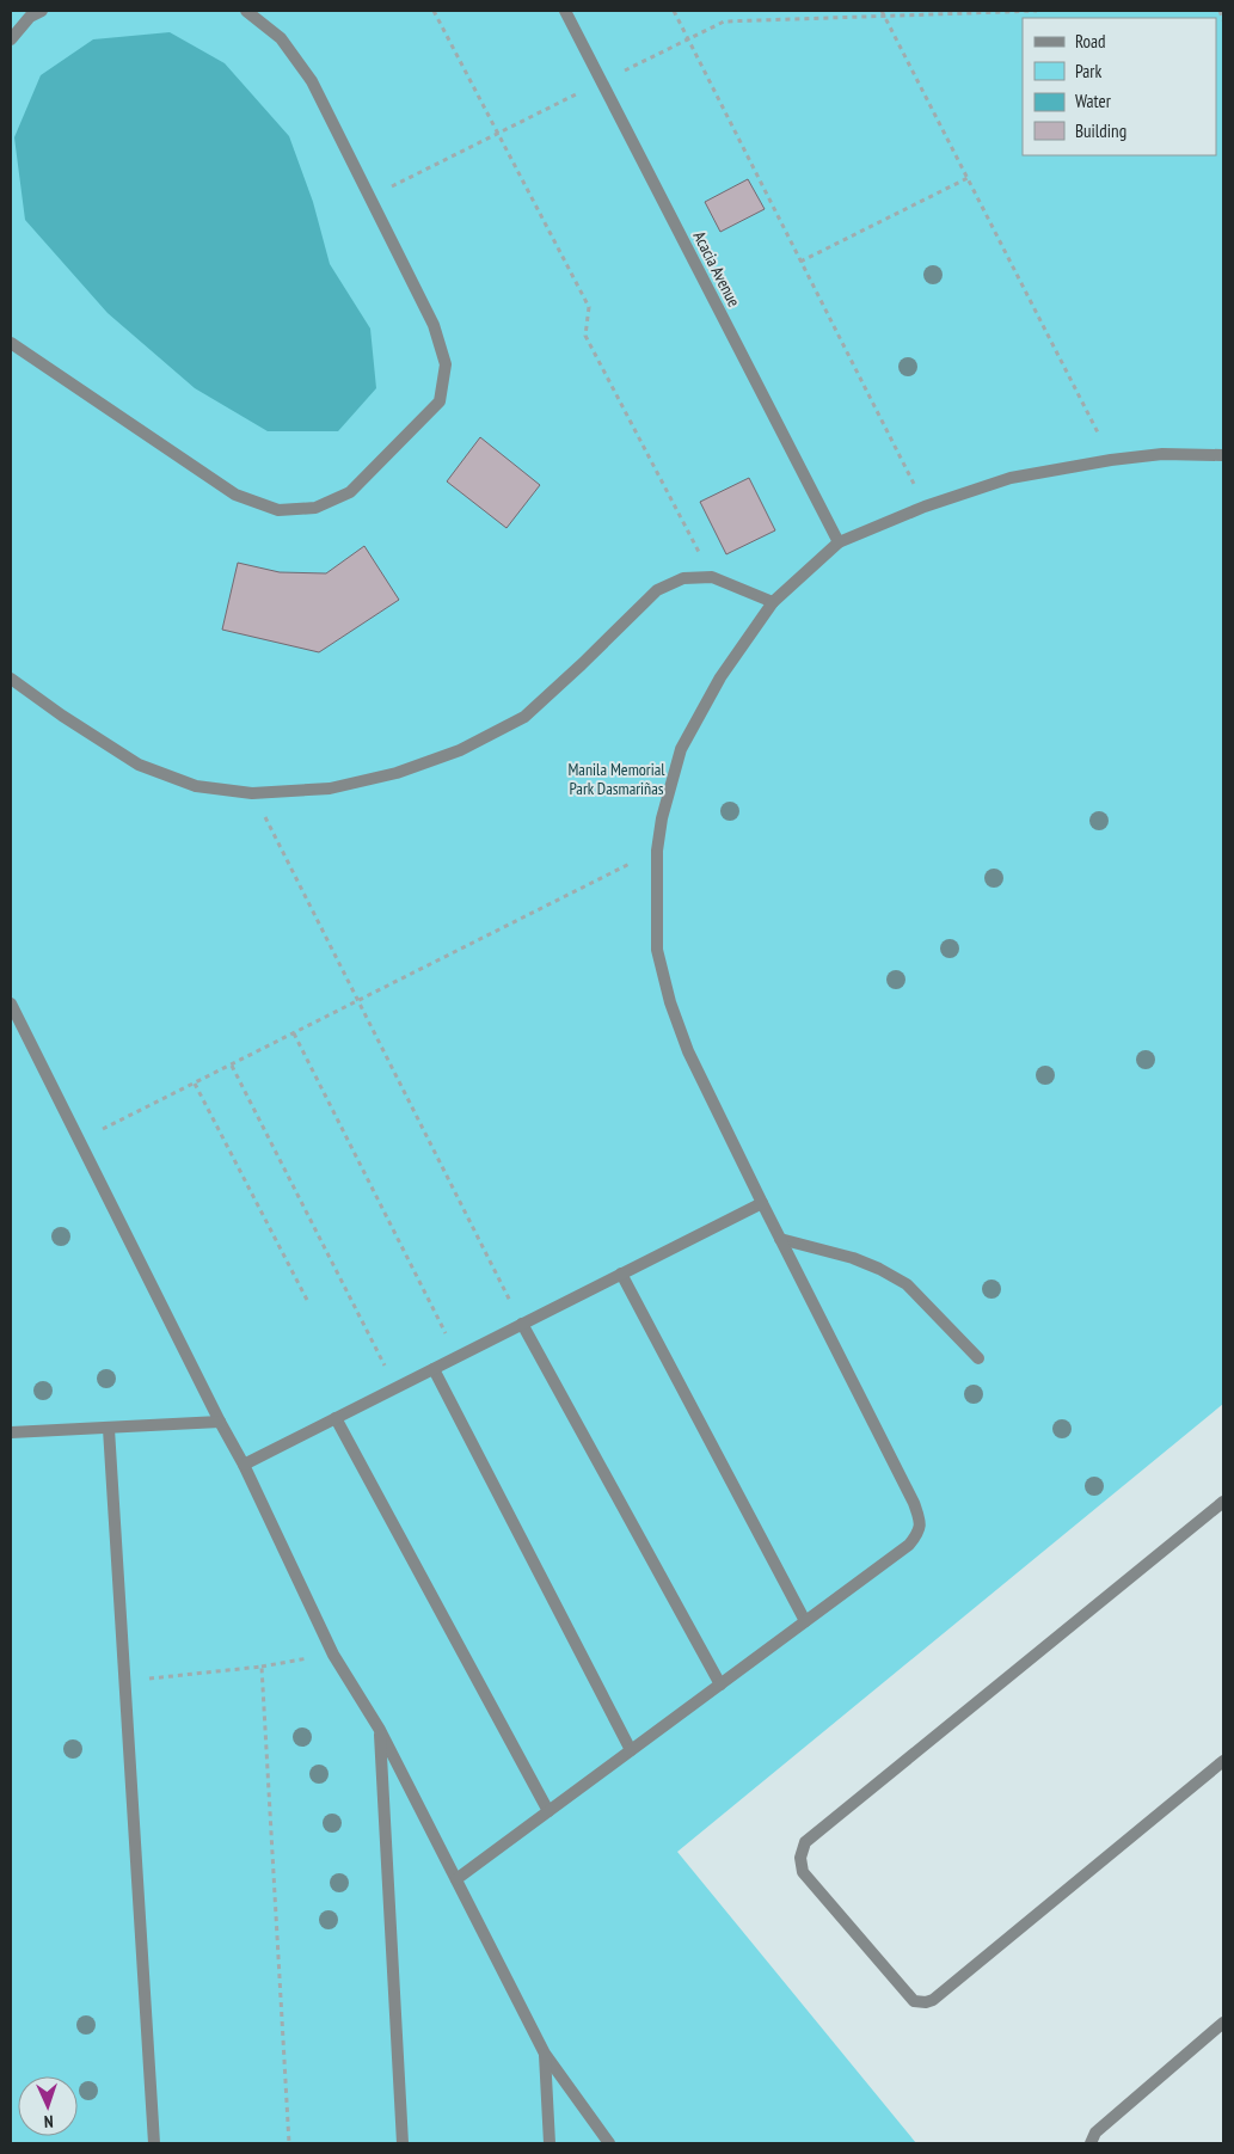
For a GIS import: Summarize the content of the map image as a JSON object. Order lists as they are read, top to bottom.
{
  "streets": {
    "street": ["Acacia Avenue"]
  },
  "parks": ["Manila Memorial Park Dasmariñas"],
  "legend": [
    "Road",
    "Park",
    "Water",
    "Building"
  ],
  "north": "bottom"
}
